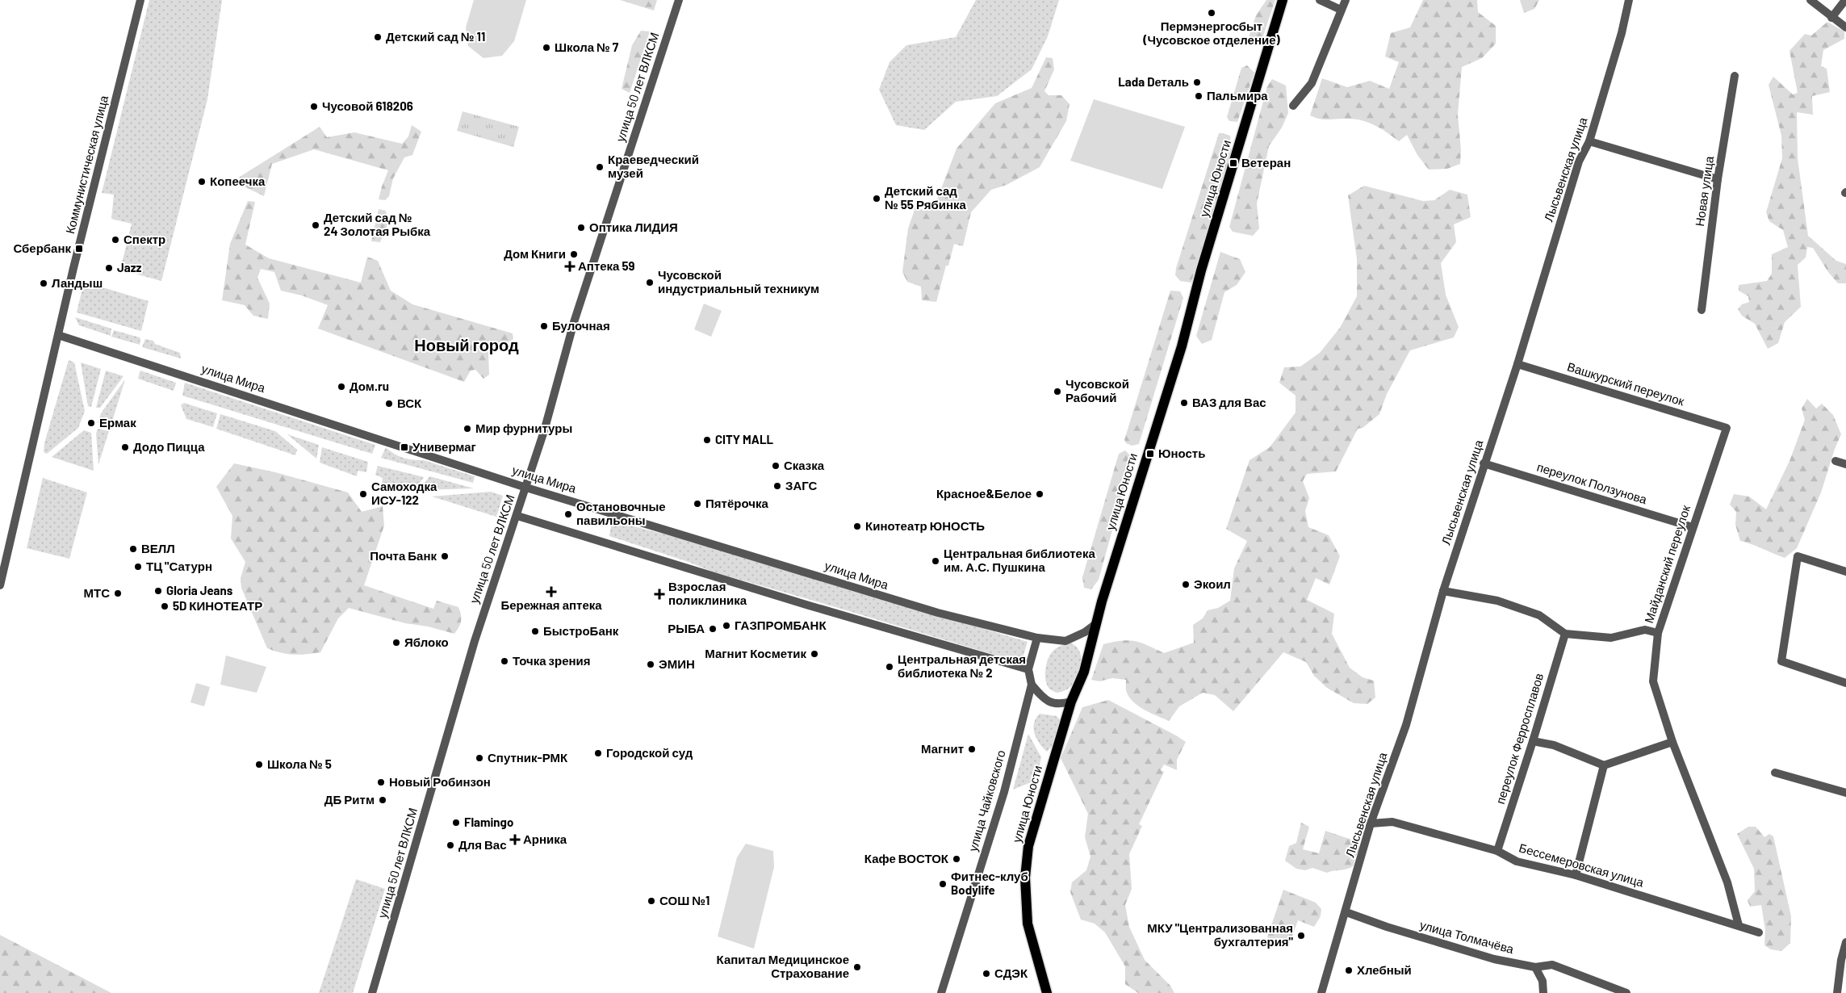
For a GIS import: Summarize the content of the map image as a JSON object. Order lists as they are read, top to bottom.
{
  "streets": {
    "main road": ["улица Юности"],
    "street": [
      "улица 50 лет ВЛКСМ",
      "Коммунистическая улица",
      "Лысьвенская улица",
      "Новая улица",
      "улица Мира",
      "Вашкурский переулок",
      "переулок Ползунова",
      "Майданский переулок",
      "переулок Ферросплавов",
      "улица Чайковского",
      "Бессемеровская улица",
      "улица Толмачёва"
    ]
  },
  "crossings": [
    ["улица 50 лет ВЛКСМ", "улица Мира"],
    ["Коммунистическая улица", "улица Мира"],
    ["Лысьвенская улица", "Вашкурский переулок"],
    ["Лысьвенская улица", "переулок Ползунова"],
    ["Лысьвенская улица", "Бессемеровская улица"],
    ["Лысьвенская улица", "улица Толмачёва"],
    ["улица Юности", "улица Мира"],
    ["улица Мира", "улица Чайковского"],
    ["Вашкурский переулок", "Майданский переулок"],
    ["переулок Ползунова", "Майданский переулок"],
    ["Майданский переулок", "переулок Ферросплавов"],
    ["переулок Ферросплавов", "Бессемеровская улица"]
  ],
  "districts": ["Новый город"],
  "places": {
    "other": [
      "Пермэнергосбыт (Чусовское отделение)",
      "Детский сад № 11",
      "Школа № 7",
      "Lada Dеталь",
      "Пальмира",
      "Чусовой 618206",
      "Краеведческий музей",
      "Копеечка",
      "Детский сад № 55 Рябинка",
      "Детский сад № 24 Золотая Рыбка",
      "Оптика ЛИДИЯ",
      "Спектр",
      "Дом Книги",
      "Jazz",
      "Чусовской индустриальный техникум",
      "Ландыш",
      "Булочная",
      "Дом.ru",
      "Чусовской Рабочий",
      "ВАЗ для Вас",
      "ВСК",
      "Ермак",
      "Мир фурнитуры",
      "CITY MALL",
      "Додо Пицца",
      "Сказка",
      "ЗАГС",
      "Самоходка ИСУ-122",
      "Красное&Белое",
      "Пятёрочка",
      "Остановочные павильоны",
      "Кинотеатр ЮНОСТЬ",
      "ВЕЛЛ",
      "Почта Банк",
      "Центральная библиотека им. А.С. Пушкина",
      "ТЦ \"Сатурн",
      "Экоил",
      "Gloria Jeans",
      "МТС",
      "5D КИНОТЕАТР",
      "ГАЗПРОМБАНК",
      "РЫБА",
      "БыстроБанк",
      "Яблоко",
      "Магнит Косметик",
      "Точка зрения",
      "ЭМИН",
      "Центральная детская библиотека № 2",
      "Магнит",
      "Городской суд",
      "Спутник-РМК",
      "Школа № 5",
      "Новый Робинзон",
      "ДБ Ритм",
      "Flamingo",
      "Для Вас",
      "Кафе ВОСТОК",
      "Фитнес-клуб Bodylife",
      "СОШ №1",
      "МКУ \"Централизованная бухгалтерия\"",
      "Капитал Медицинское Страхование",
      "Хлебный",
      "СДЭК"
    ],
    "transit": [
      "Ветеран",
      "Сбербанк",
      "Универмаг",
      "Юность"
    ],
    "health": [
      "Аптека 59",
      "Бережная аптека",
      "Взрослая поликлиника",
      "Арника"
    ]
  }
}
